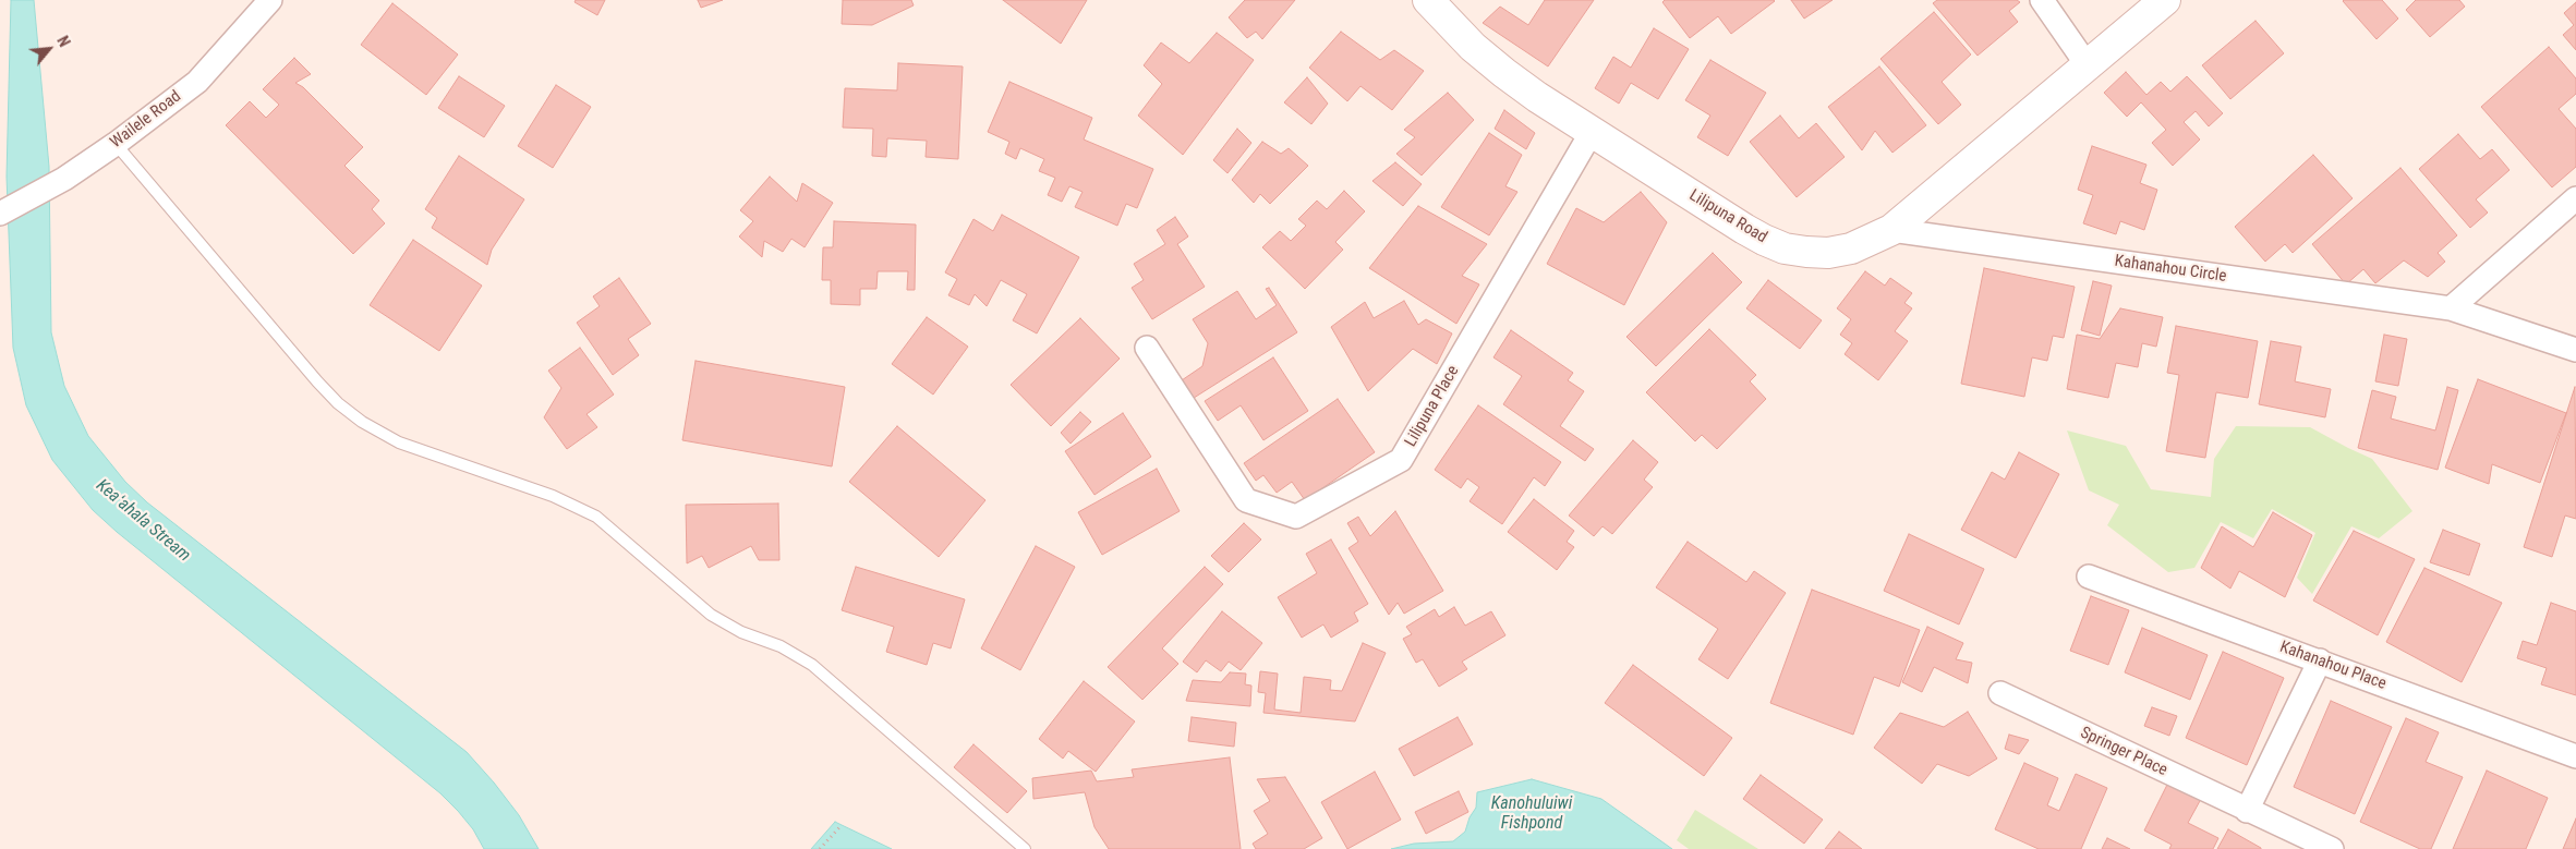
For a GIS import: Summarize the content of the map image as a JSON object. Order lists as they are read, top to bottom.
{
  "streets": {
    "street": [
      "Wailele Road",
      "Lilipuna Road",
      "Kahanahou Circle",
      "Lilipuna Place",
      "Kahanahou Place",
      "Springer Place"
    ]
  },
  "crossings": [
    ["Lilipuna Road", "Kahanahou Circle"],
    ["Lilipuna Road", "Lilipuna Place"]
  ],
  "water": ["Keaʻahala Stream", "Kanohuluiwi Fishpond"],
  "north": "top right"
}
